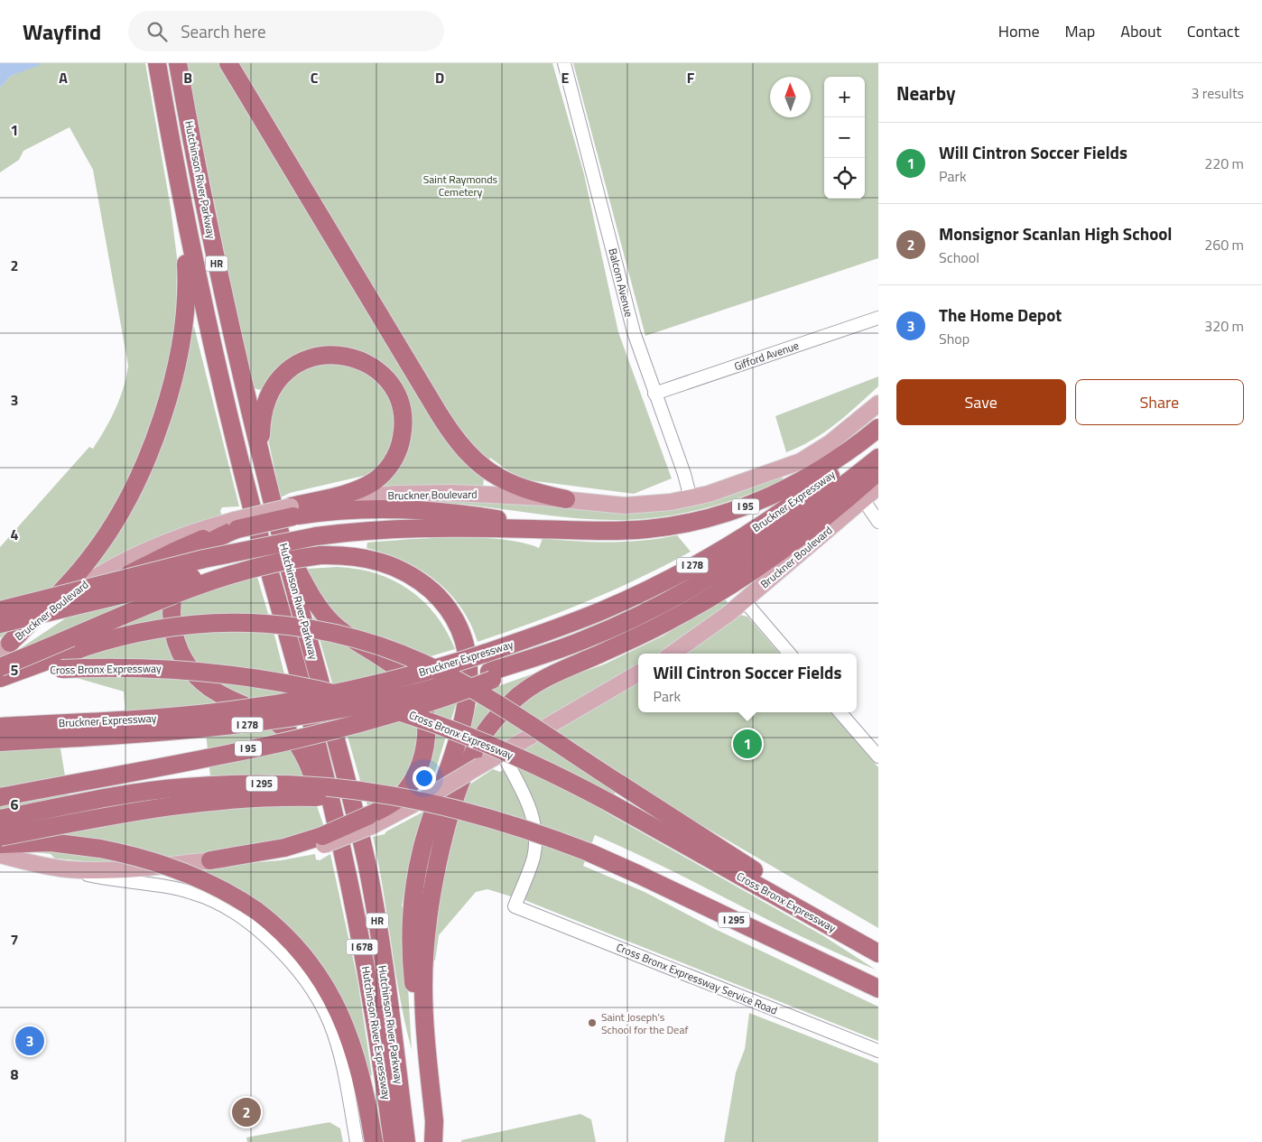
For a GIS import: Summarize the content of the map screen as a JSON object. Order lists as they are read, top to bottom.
{
  "streets": {
    "highway": [
      "Hutchinson River Parkway",
      "HR",
      "Bruckner Expressway",
      "I 95",
      "I 278",
      "Cross Bronx Expressway",
      "I 295",
      "I 678",
      "Hutchinson River Expressway"
    ],
    "main road": ["Bruckner Boulevard"],
    "street": ["Balcom Avenue", "Gifford Avenue", "Cross Bronx Expressway Service Road"]
  },
  "crossings": [
    ["Hutchinson River Parkway", "Hutchinson River Expressway"],
    ["Balcom Avenue", "Gifford Avenue"],
    ["Balcom Avenue", "Bruckner Boulevard"],
    ["Bruckner Expressway", "I 95"]
  ],
  "parks": ["Saint Raymonds Cemetery"],
  "places": ["Saint Joseph's School for the Deaf"],
  "north": "top",
  "page": {
    "header": "Wayfind",
    "search": "Search here",
    "nav": [
      "Home",
      "Map",
      "About",
      "Contact"
    ],
    "heading": ["Nearby", "3 results"],
    "map_buttons": ["+", "−"],
    "list": [
      {
        "mark": "1",
        "name": "Will Cintron Soccer Fields",
        "note": "Park",
        "value": "220 m"
      },
      {
        "mark": "2",
        "name": "Monsignor Scanlan High School",
        "note": "School",
        "value": "260 m"
      },
      {
        "mark": "3",
        "name": "The Home Depot",
        "note": "Shop",
        "value": "320 m"
      }
    ],
    "buttons": ["Save", "Share"],
    "popup": ["Will Cintron Soccer Fields", "Park"],
    "pins": ["1", "3", "2"]
  },
  "grid": {
    "columns": [
      "A",
      "B",
      "C",
      "D",
      "E",
      "F"
    ],
    "rows": [
      "1",
      "2",
      "3",
      "4",
      "5",
      "6",
      "7",
      "8"
    ]
  }
}
